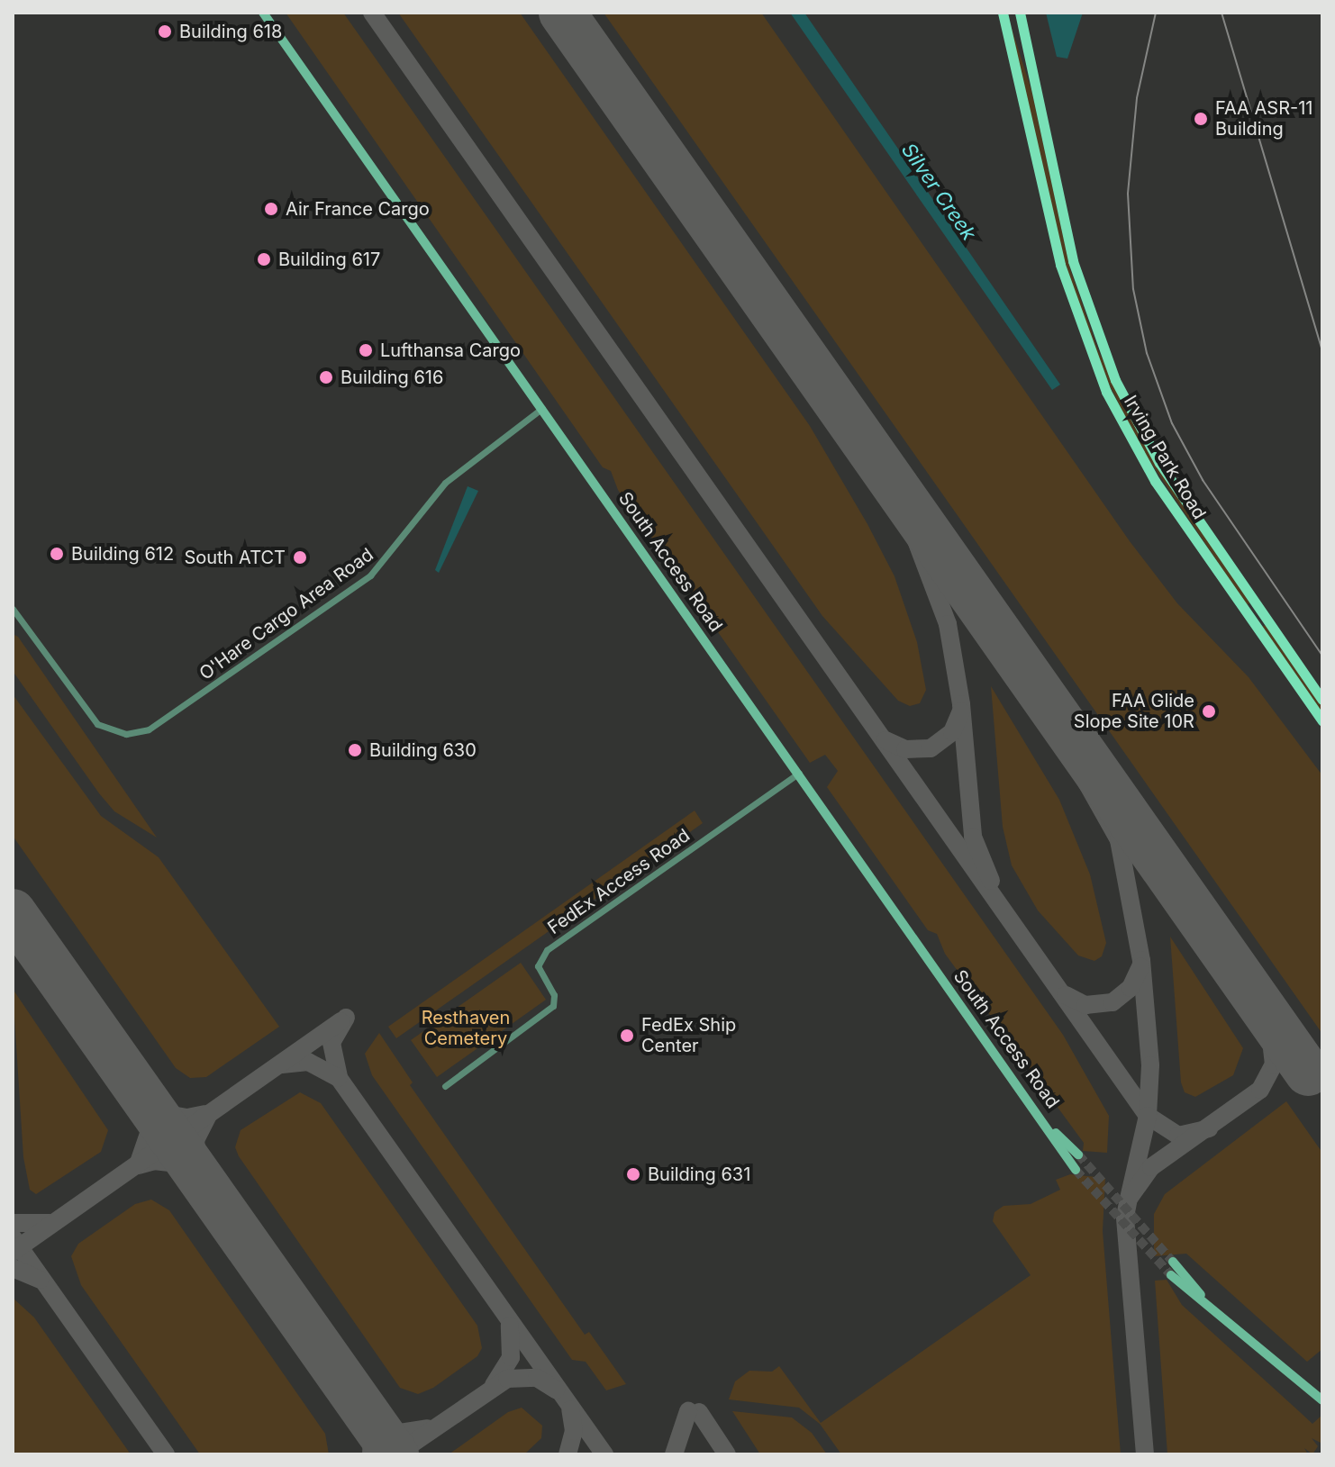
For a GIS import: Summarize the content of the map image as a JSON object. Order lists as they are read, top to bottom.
{
  "streets": {
    "main road": ["Irving Park Road"],
    "street": ["South Access Road", "O'Hare Cargo Area Road", "FedEx Access Road"]
  },
  "crossings": [
    ["South Access Road", "O'Hare Cargo Area Road"],
    ["South Access Road", "FedEx Access Road"]
  ],
  "water": ["Silver Creek"],
  "parks": ["Resthaven Cemetery"],
  "places": [
    "Building 618",
    "FAA ASR-11 Building",
    "Air France Cargo",
    "Building 617",
    "Lufthansa Cargo",
    "Building 616",
    "Building 612",
    "South ATCT",
    "FAA Glide Slope Site 10R",
    "Building 630",
    "FedEx Ship Center",
    "Building 631"
  ]
}
